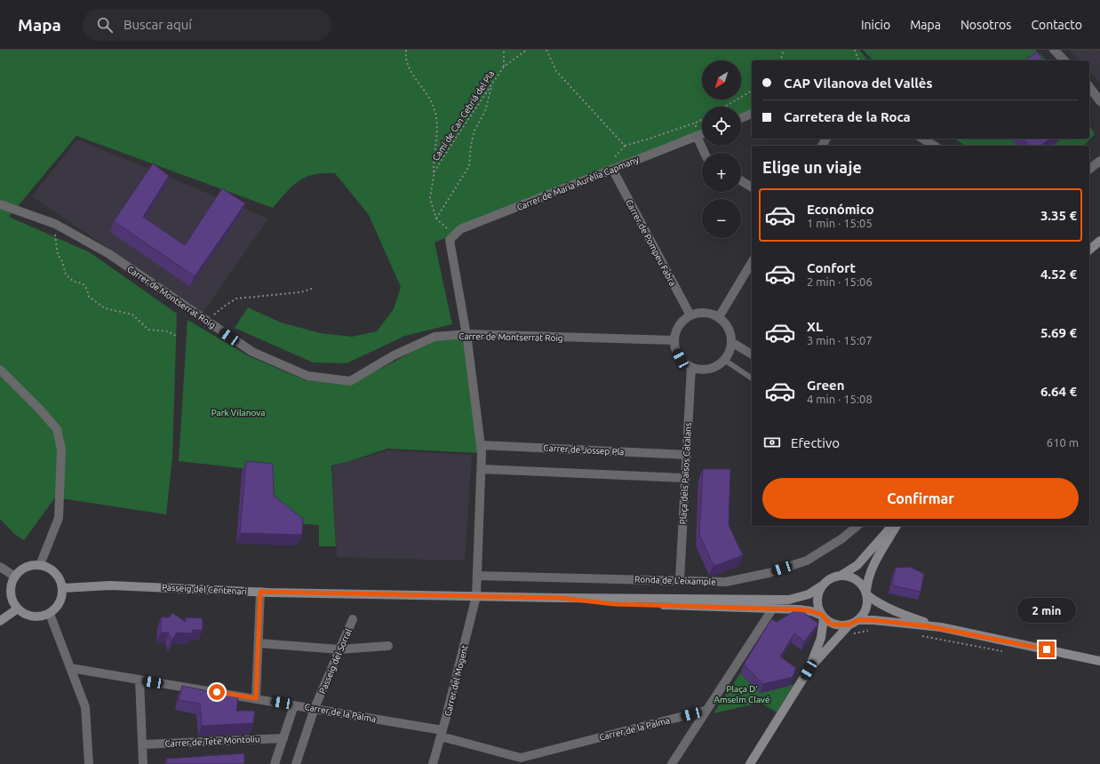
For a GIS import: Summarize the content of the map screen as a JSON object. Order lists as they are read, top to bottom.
{
  "streets": {
    "street": [
      "Carrer de Maria Aurèlia Capmany",
      "Carrer de Pompeu Fabra",
      "Carrer de Montserrat Roig",
      "Carrer de Jossep Pla",
      "Plaça dels Països Catalans",
      "Ronda de L'eixample",
      "Passeig del Centenari",
      "Passeig del Sorral",
      "Carrer del Mogent",
      "Carrer de la Palma",
      "Carrer de Tete Montoliu"
    ],
    "path": ["Camí de Can Cebriá del Pla"]
  },
  "crossings": [
    ["Camí de Can Cebriá del Pla", "Carrer de Maria Aurèlia Capmany"],
    ["Camí de Can Cebriá del Pla", "Carrer del Mogent"],
    ["Carrer de Maria Aurèlia Capmany", "Carrer de Pompeu Fabra"],
    ["Carrer de Maria Aurèlia Capmany", "Carrer del Mogent"],
    ["Carrer de Pompeu Fabra", "Carrer de Montserrat Roig"],
    ["Carrer de Pompeu Fabra", "Plaça dels Països Catalans"],
    ["Carrer de Montserrat Roig", "Plaça dels Països Catalans"],
    ["Carrer de Montserrat Roig", "Carrer del Mogent"],
    ["Carrer de Jossep Pla", "Plaça dels Països Catalans"],
    ["Carrer de Jossep Pla", "Carrer del Mogent"],
    ["Plaça dels Països Catalans", "Ronda de L'eixample"],
    ["Ronda de L'eixample", "Carrer del Mogent"],
    ["Passeig del Centenari", "Carrer del Mogent"],
    ["Passeig del Sorral", "Carrer de la Palma"],
    ["Carrer del Mogent", "Carrer de la Palma"]
  ],
  "parks": ["Park Vilanova", "Plaça D' Amselm Clavé"],
  "north": "bottom left",
  "page": {
    "header": "Mapa",
    "search": "Buscar aquí",
    "nav": [
      "Inicio",
      "Mapa",
      "Nosotros",
      "Contacto"
    ],
    "map_buttons": ["+", "−"],
    "banner": ["CAP Vilanova del Vallès", "Carretera de la Roca"],
    "heading": "Elige un viaje",
    "list": [
      {
        "name": "Económico",
        "note": "1 min · 15:05",
        "value": "3.35 €"
      },
      {
        "name": "Confort",
        "note": "2 min · 15:06",
        "value": "4.52 €"
      },
      {
        "name": "XL",
        "note": "3 min · 15:07",
        "value": "5.69 €"
      },
      {
        "name": "Green",
        "note": "4 min · 15:08",
        "value": "6.64 €"
      }
    ],
    "pay": ["Efectivo", "610 m"],
    "buttons": "Confirmar",
    "bubble": "2 min"
  }
}
